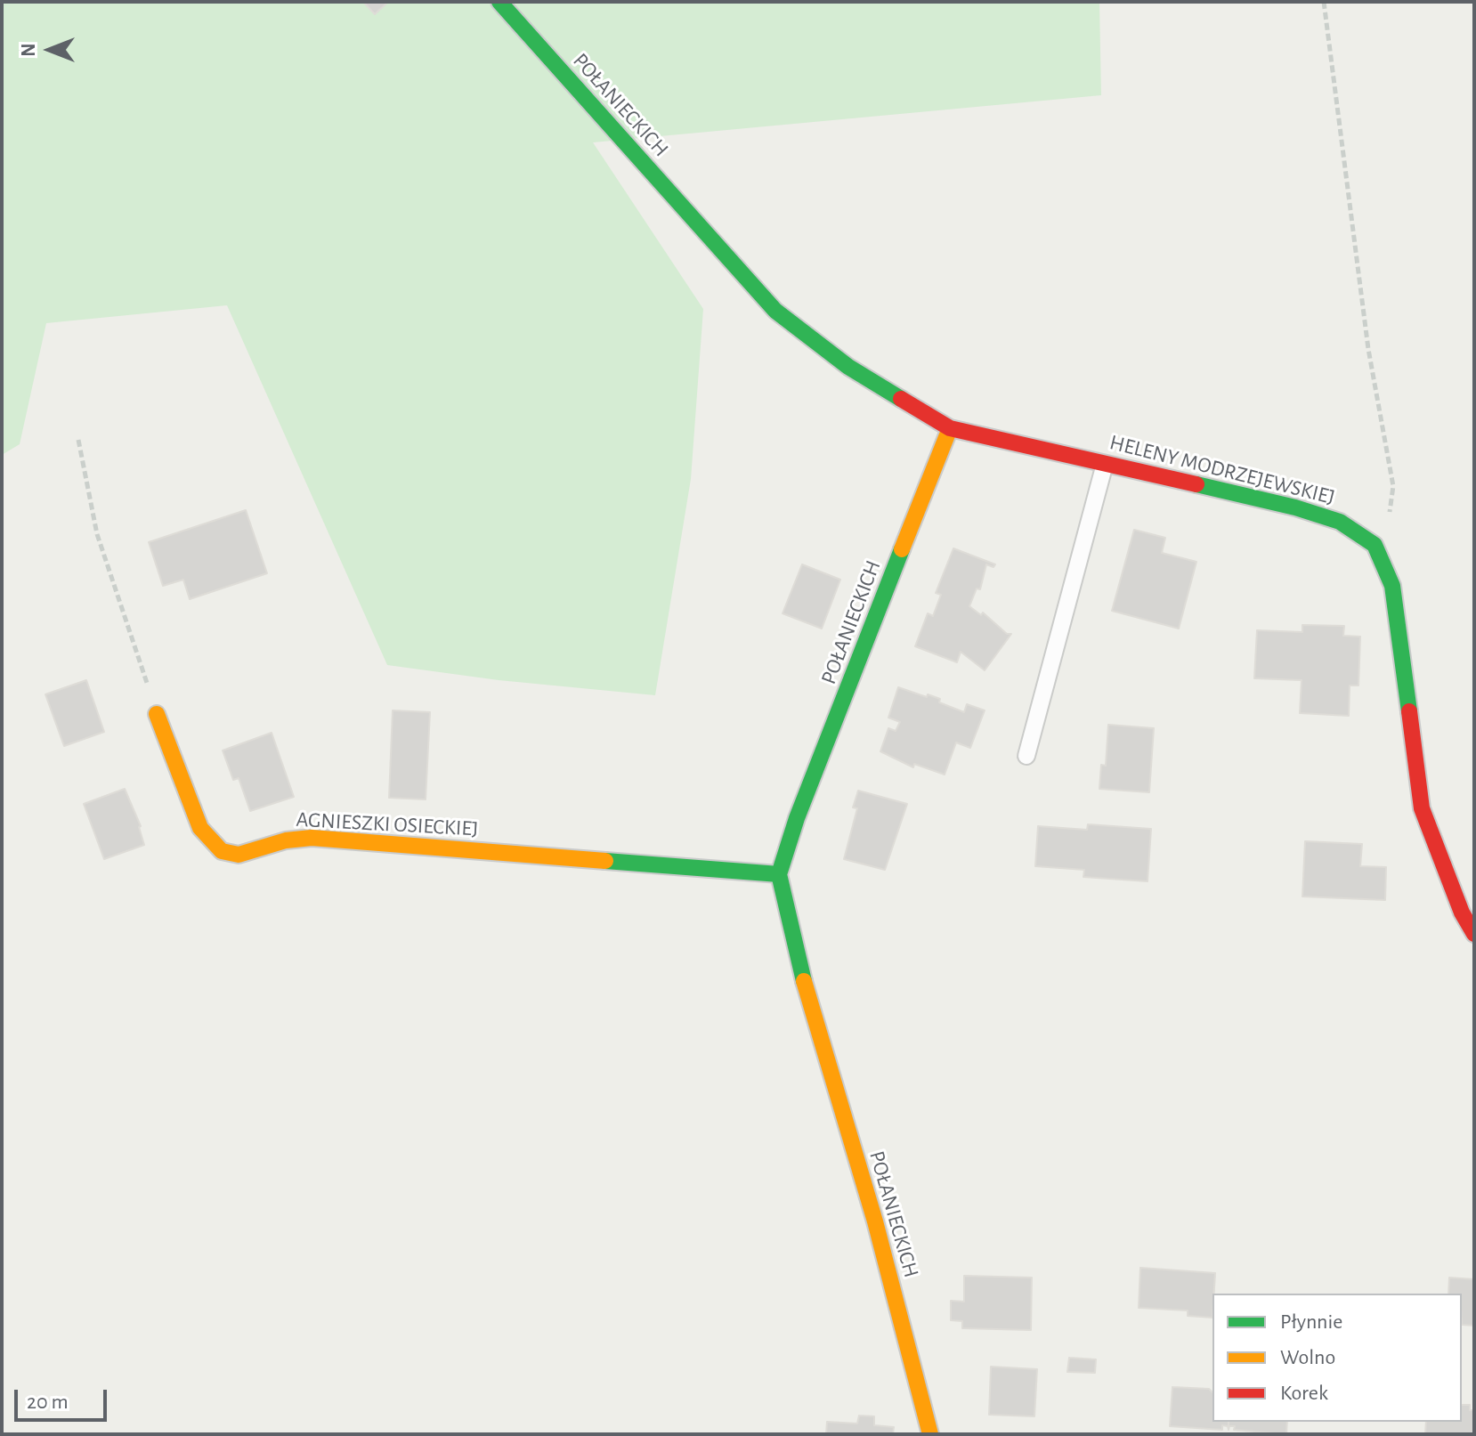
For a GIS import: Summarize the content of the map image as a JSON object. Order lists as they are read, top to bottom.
{
  "streets": {
    "street": ["POŁANIECKICH", "HELENY MODRZEJEWSKIEJ", "AGNIESZKI OSIECKIEJ"]
  },
  "crossings": [
    ["POŁANIECKICH", "HELENY MODRZEJEWSKIEJ"],
    ["POŁANIECKICH", "AGNIESZKI OSIECKIEJ"]
  ],
  "legend": ["Płynnie", "Wolno", "Korek"],
  "scale_bar": "20 m",
  "north": "left"
}
